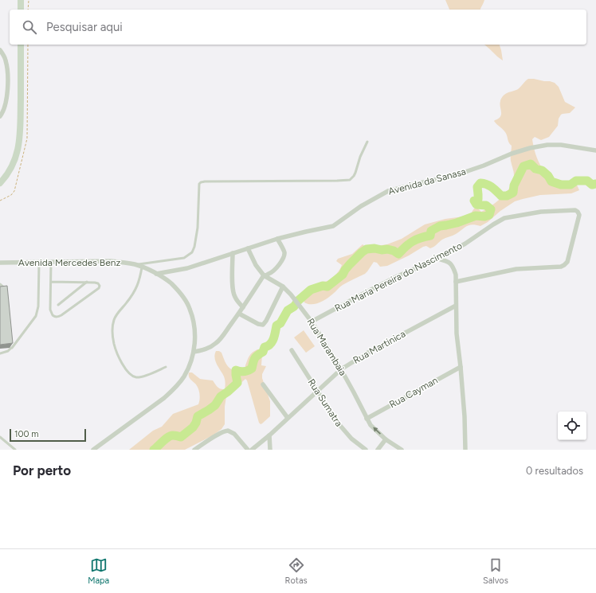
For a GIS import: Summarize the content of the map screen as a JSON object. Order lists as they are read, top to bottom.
{
  "streets": {
    "street": [
      "Avenida da Sanasa",
      "Avenida Mercedes Benz",
      "Rua Maria Pereira do Nascimento",
      "Rua Marambaia",
      "Rua Martinica",
      "Rua Cayman",
      "Rua Sumatra"
    ]
  },
  "crossings": [
    ["Avenida da Sanasa", "Avenida Mercedes Benz"],
    ["Avenida da Sanasa", "Rua Marambaia"],
    ["Rua Maria Pereira do Nascimento", "Rua Marambaia"],
    ["Rua Marambaia", "Rua Martinica"],
    ["Rua Marambaia", "Rua Cayman"],
    ["Rua Martinica", "Rua Sumatra"]
  ],
  "scale_bar": "100 m",
  "page": {
    "search": "Pesquisar aqui",
    "scale": "100 m",
    "heading": ["Por perto", "0 resultados"],
    "nav": ["Mapa", "Rotas", "Salvos"]
  }
}
